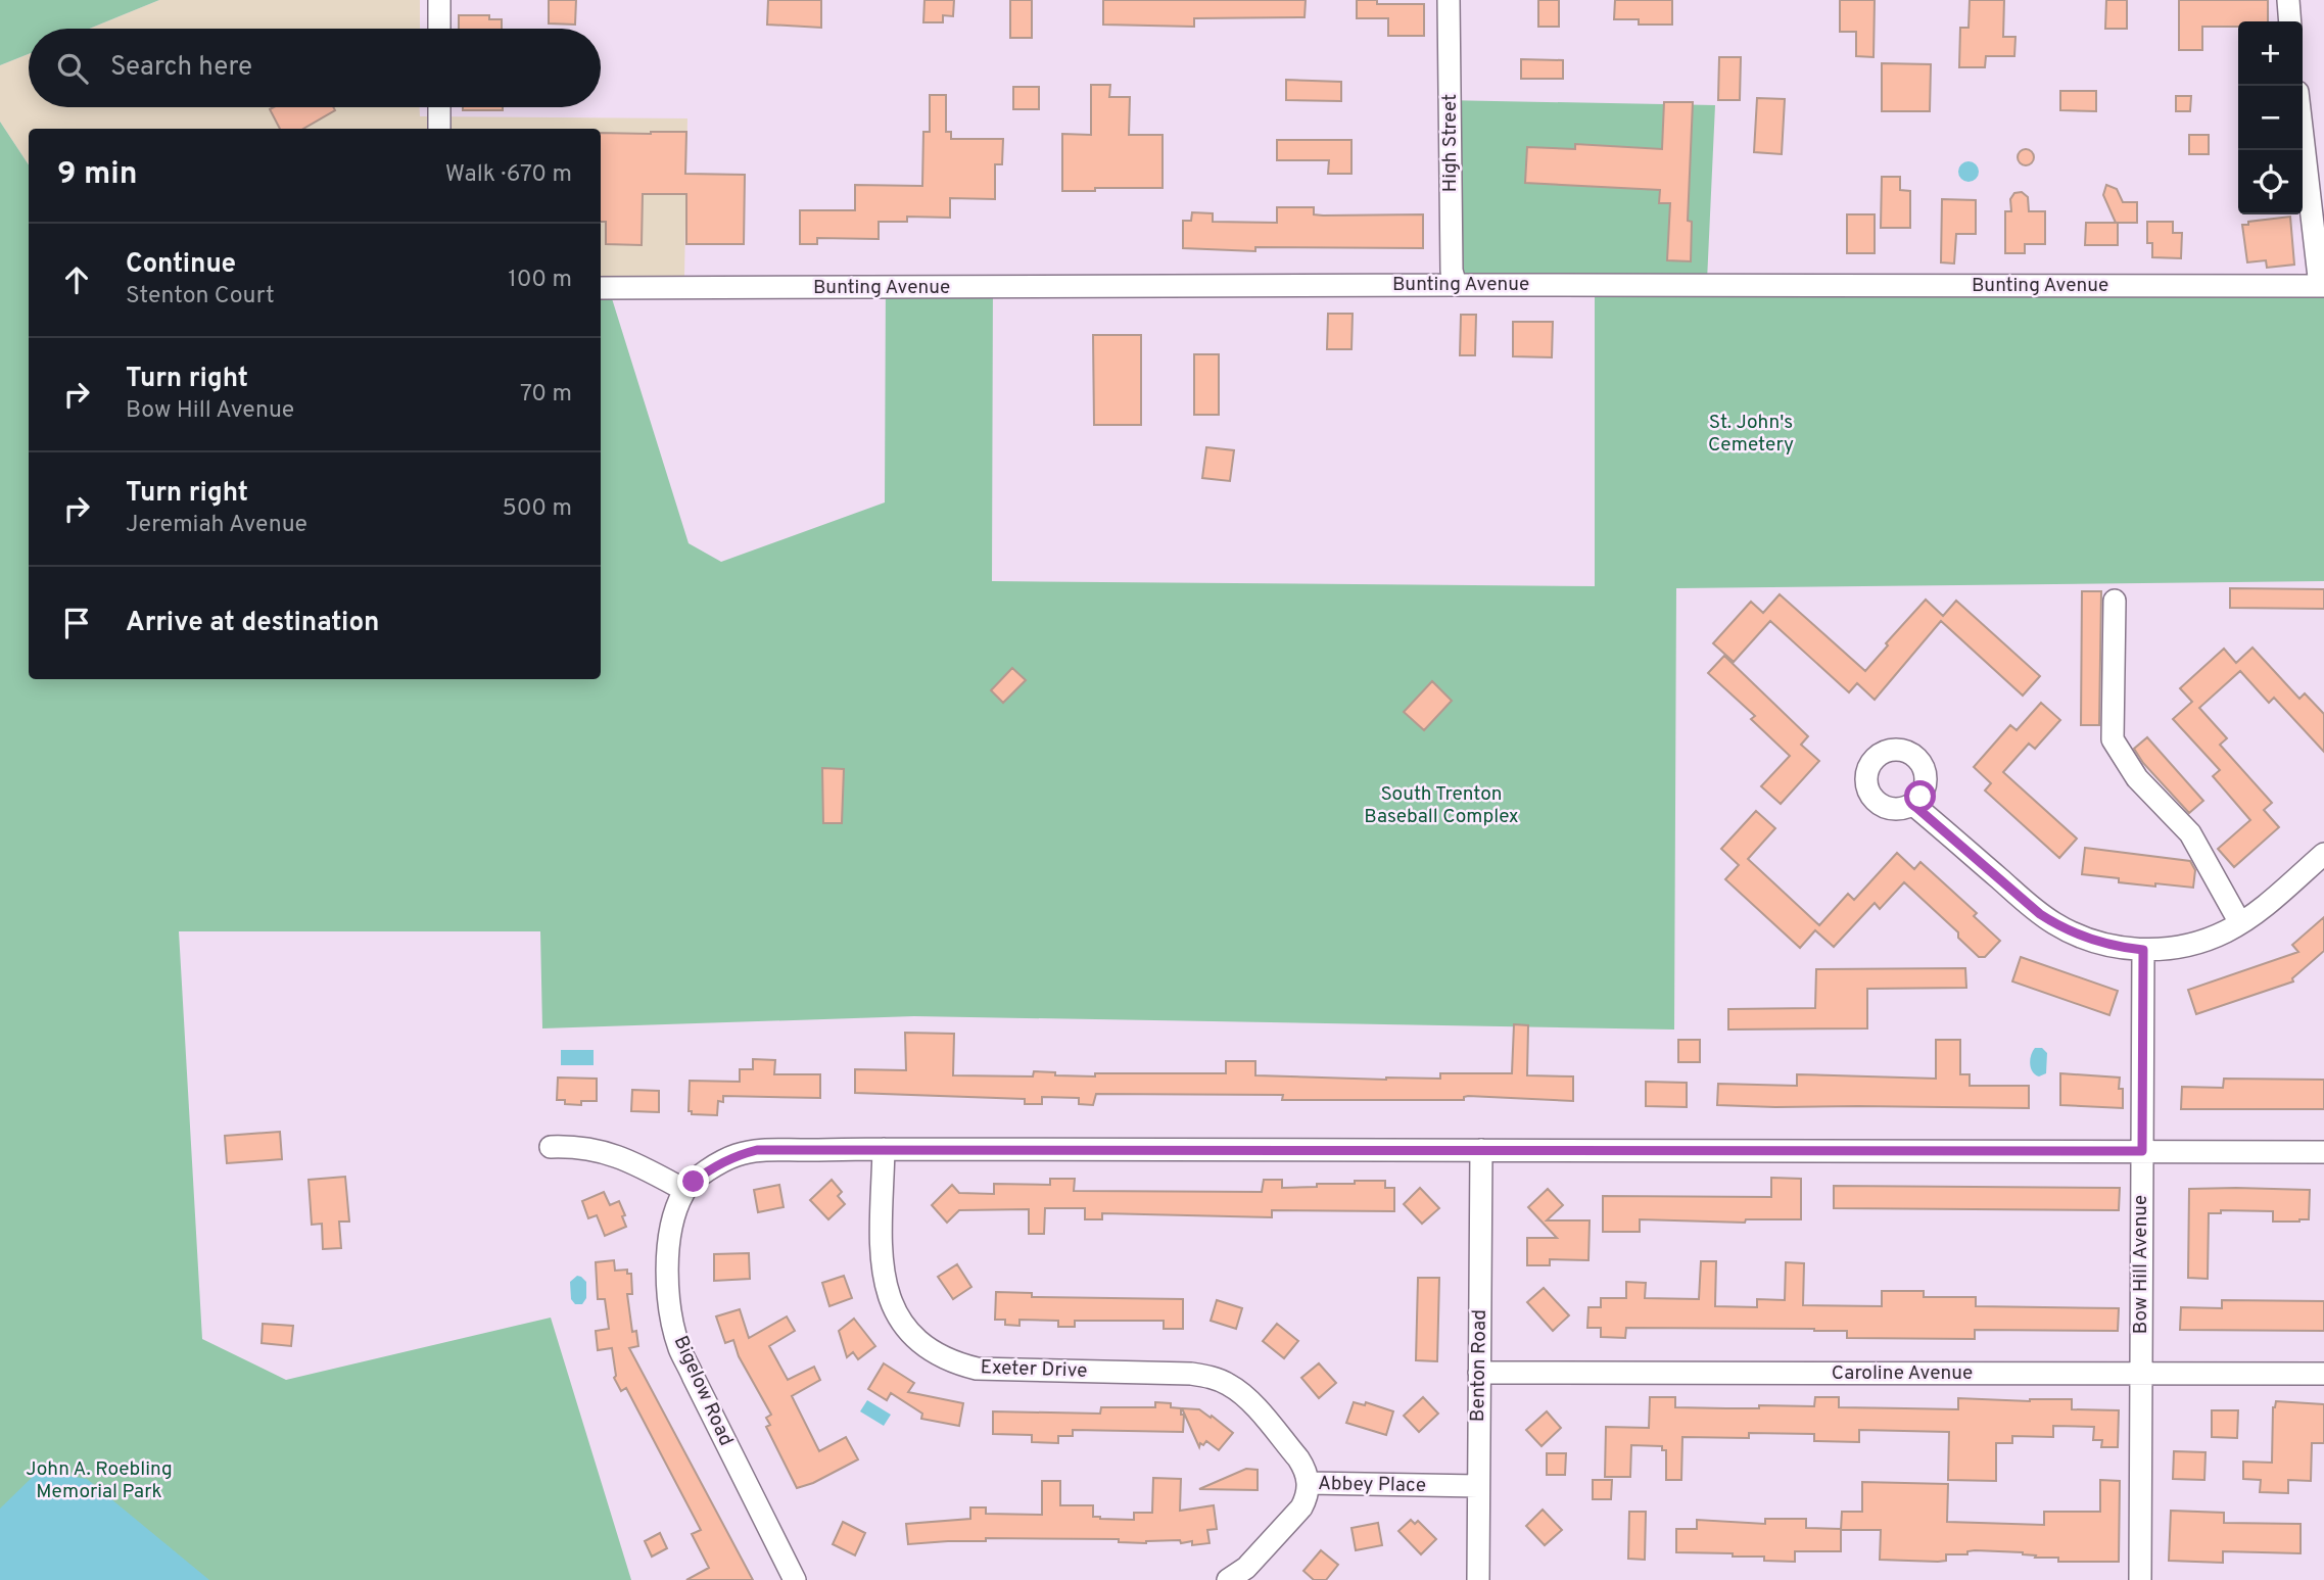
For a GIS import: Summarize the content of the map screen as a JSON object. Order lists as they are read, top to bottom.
{
  "streets": {
    "street": [
      "High Street",
      "Bunting Avenue",
      "Bow Hill Avenue",
      "Benton Road",
      "Exeter Drive",
      "Caroline Avenue",
      "Bigelow Road",
      "Abbey Place"
    ]
  },
  "crossings": [
    ["High Street", "Bunting Avenue"],
    ["Bow Hill Avenue", "Caroline Avenue"],
    ["Benton Road", "Caroline Avenue"],
    ["Benton Road", "Abbey Place"],
    ["Exeter Drive", "Abbey Place"]
  ],
  "parks": ["St. John's Cemetery", "South Trenton Baseball Complex", "John A. Roebling Memorial Park"],
  "page": {
    "map_buttons": ["+", "−"],
    "search": "Search here",
    "heading": ["9 min", "Walk · 670 m"],
    "list": [
      ["Continue", "Stenton Court", "100 m"],
      ["Turn right", "Bow Hill Avenue", "70 m"],
      ["Turn right", "Jeremiah Avenue", "500 m"],
      "Arrive at destination"
    ]
  }
}
